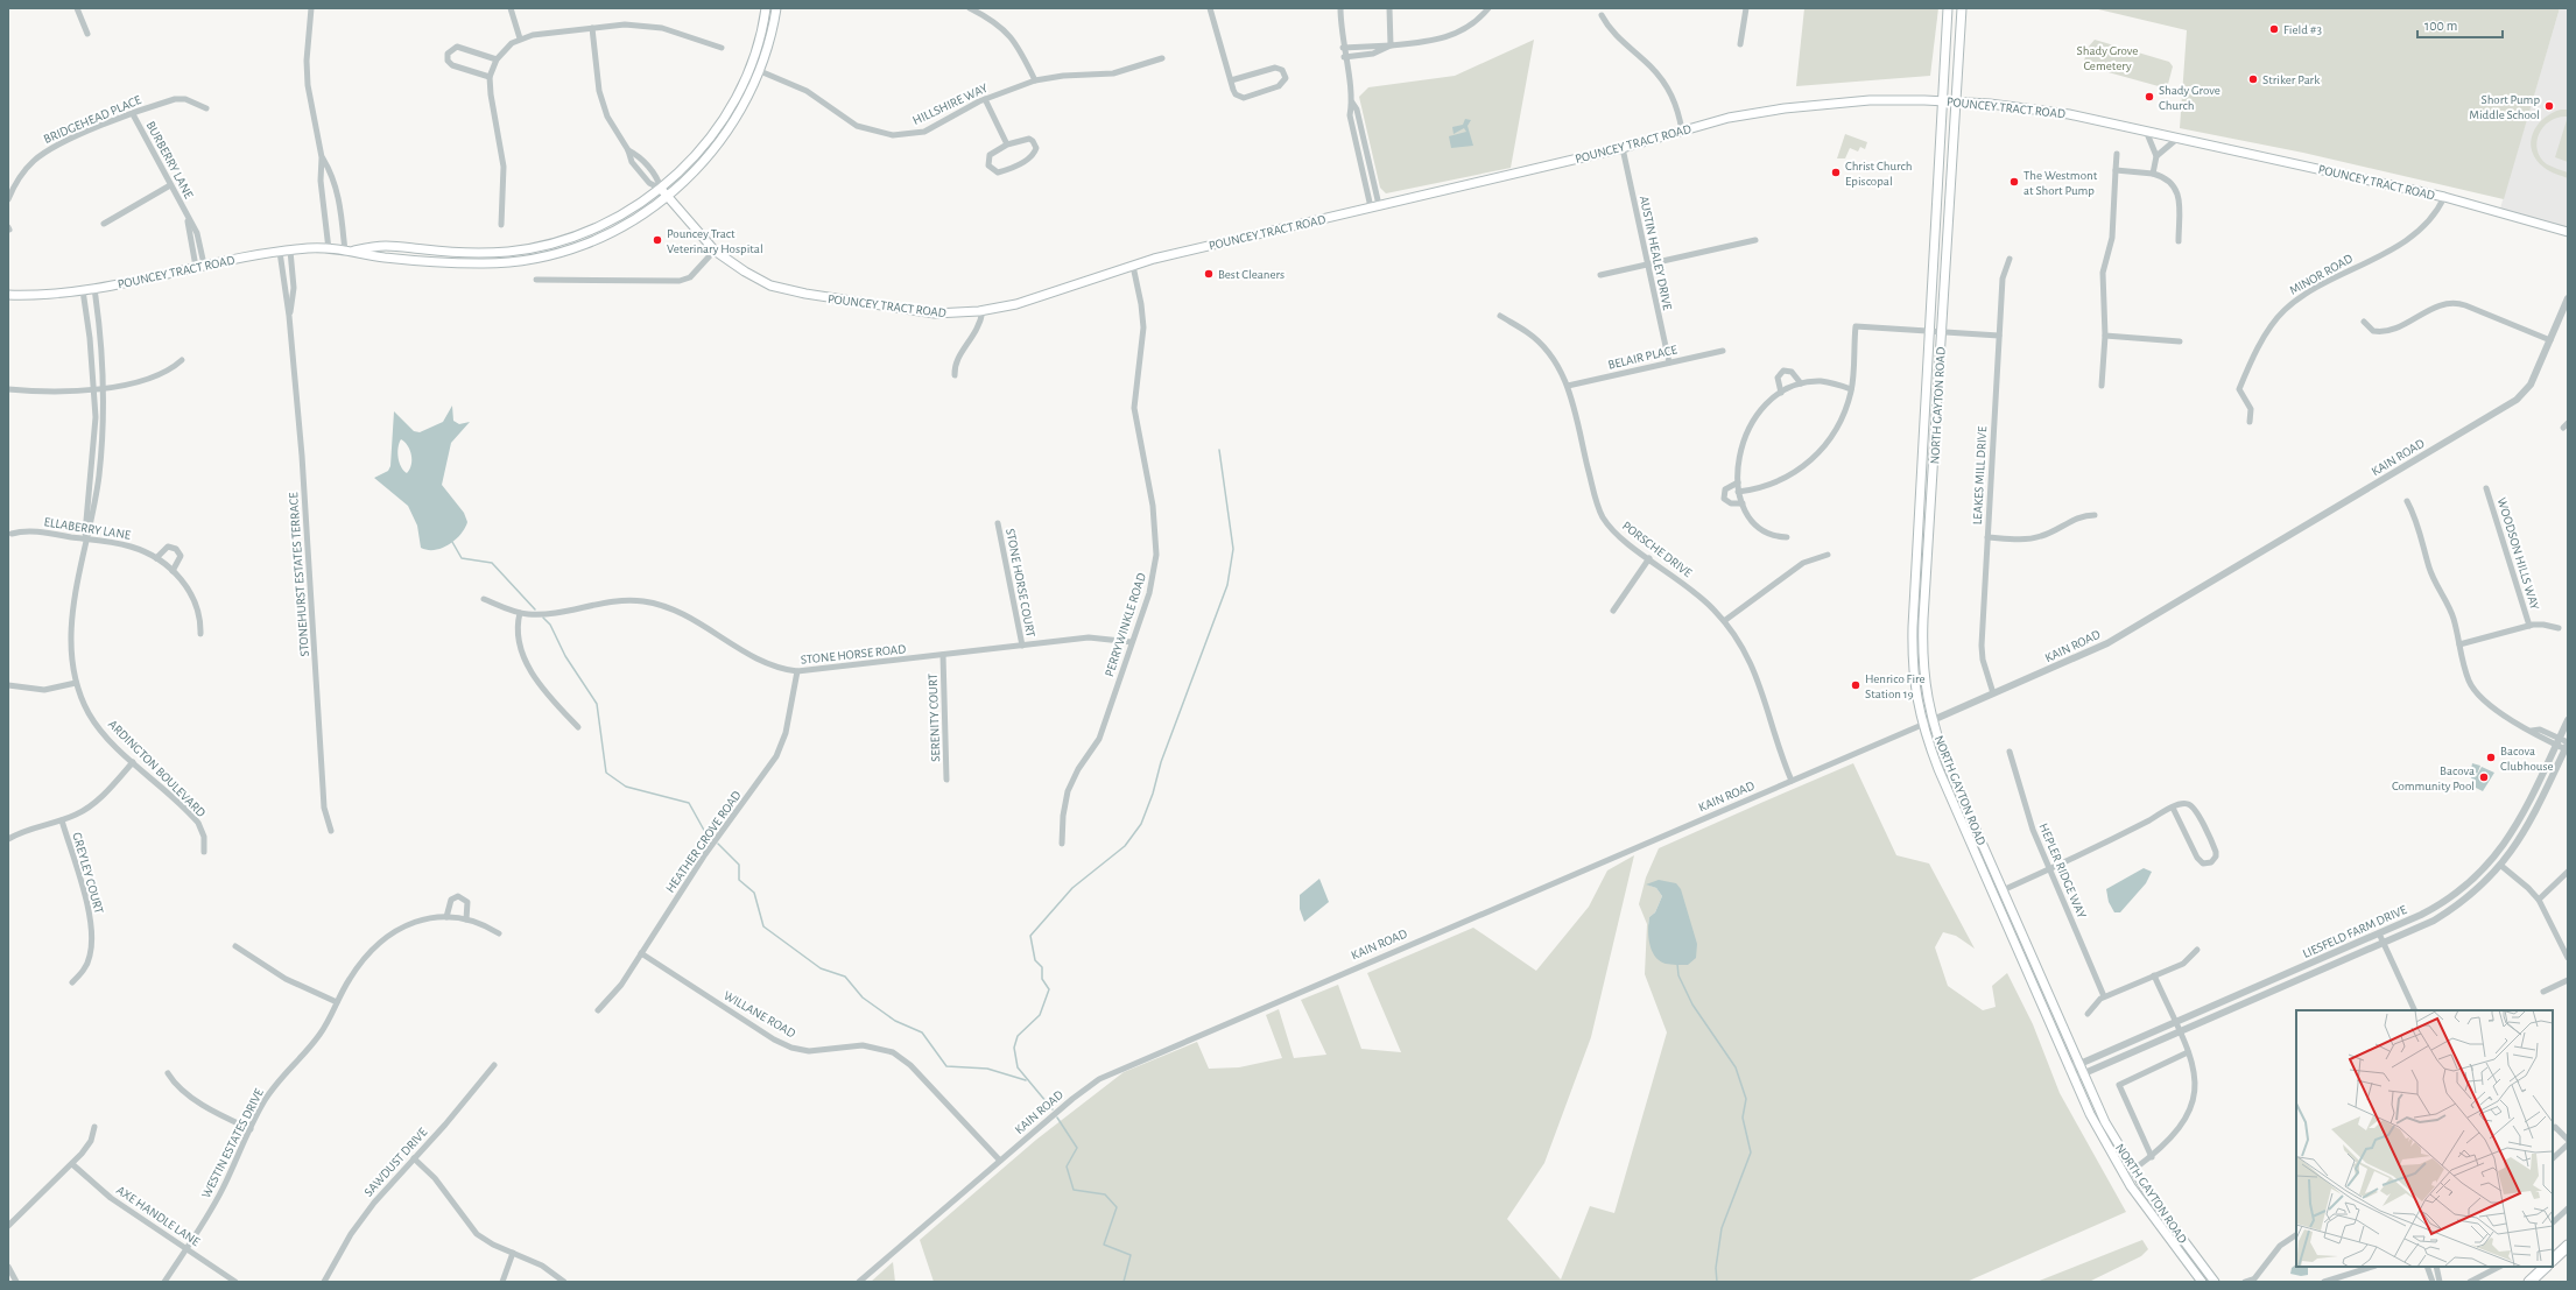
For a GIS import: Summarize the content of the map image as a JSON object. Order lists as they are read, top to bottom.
{
  "streets": {
    "main road": ["POUNCEY TRACT ROAD", "NORTH GAYTON ROAD"],
    "street": [
      "HILLSHIRE WAY",
      "BRIDGEHEAD PLACE",
      "BURBERRY LANE",
      "AUSTIN HEALEY DRIVE",
      "MINOR ROAD",
      "BELAIR PLACE",
      "KAIN ROAD",
      "LEAKES MILL DRIVE",
      "ELLABERRY LANE",
      "PORSCHE DRIVE",
      "WOODSON HILLS WAY",
      "STONEHURST ESTATES TERRACE",
      "STONE HORSE COURT",
      "PERRYWINKLE ROAD",
      "STONE HORSE ROAD",
      "SERENITY COURT",
      "ARDINGTON BOULEVARD",
      "HEATHER GROVE ROAD",
      "HEPLER RIDGE WAY",
      "GREYLEY COURT",
      "LIESFELD FARM DRIVE",
      "WILLANE ROAD",
      "WESTIN ESTATES DRIVE",
      "SAWDUST DRIVE",
      "AXE HANDLE LANE"
    ]
  },
  "crossings": [
    ["POUNCEY TRACT ROAD", "BURBERRY LANE"],
    ["POUNCEY TRACT ROAD", "AUSTIN HEALEY DRIVE"],
    ["POUNCEY TRACT ROAD", "MINOR ROAD"],
    ["POUNCEY TRACT ROAD", "NORTH GAYTON ROAD"],
    ["POUNCEY TRACT ROAD", "STONEHURST ESTATES TERRACE"],
    ["POUNCEY TRACT ROAD", "PERRYWINKLE ROAD"],
    ["POUNCEY TRACT ROAD", "ARDINGTON BOULEVARD"],
    ["BRIDGEHEAD PLACE", "BURBERRY LANE"],
    ["AUSTIN HEALEY DRIVE", "BELAIR PLACE"],
    ["BELAIR PLACE", "PORSCHE DRIVE"],
    ["NORTH GAYTON ROAD", "KAIN ROAD"],
    ["NORTH GAYTON ROAD", "LIESFELD FARM DRIVE"],
    ["KAIN ROAD", "LEAKES MILL DRIVE"],
    ["KAIN ROAD", "PORSCHE DRIVE"],
    ["KAIN ROAD", "WILLANE ROAD"],
    ["ELLABERRY LANE", "ARDINGTON BOULEVARD"],
    ["STONE HORSE COURT", "STONE HORSE ROAD"],
    ["PERRYWINKLE ROAD", "STONE HORSE ROAD"],
    ["STONE HORSE ROAD", "SERENITY COURT"],
    ["STONE HORSE ROAD", "HEATHER GROVE ROAD"],
    ["HEATHER GROVE ROAD", "WILLANE ROAD"],
    ["WESTIN ESTATES DRIVE", "AXE HANDLE LANE"]
  ],
  "parks": ["Shady Grove Cemetery"],
  "places": [
    "Field #3",
    "Striker Park",
    "Shady Grove Church",
    "Short Pump Middle School",
    "Christ Church Episcopal",
    "The Westmont at Short Pump",
    "Pouncey Tract Veterinary Hospital",
    "Best Cleaners",
    "Henrico Fire Station 19",
    "Bacova Clubhouse",
    "Bacova Community Pool"
  ],
  "scale_bar": "100 m"
}
